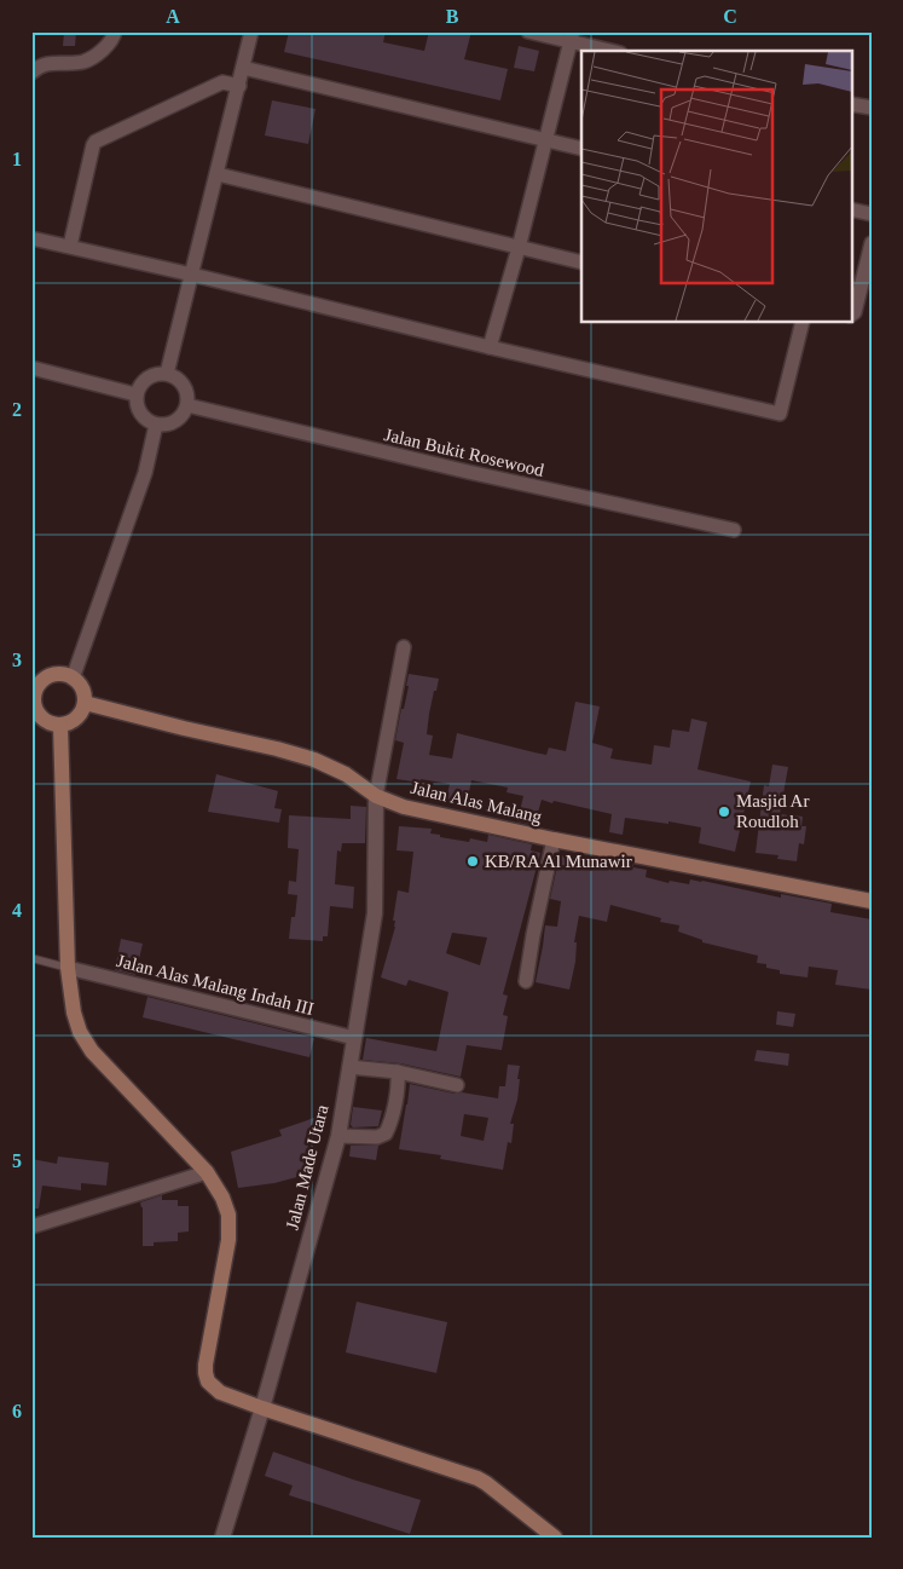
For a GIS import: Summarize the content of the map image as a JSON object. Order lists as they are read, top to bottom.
{
  "streets": {
    "main road": ["Jalan Alas Malang"],
    "street": ["Jalan Bukit Rosewood", "Jalan Alas Malang Indah III", "Jalan Made Utara"]
  },
  "crossings": [
    ["Jalan Alas Malang", "Jalan Made Utara"],
    ["Jalan Alas Malang Indah III", "Jalan Made Utara"]
  ],
  "places": ["Masjid Ar Roudloh", "KB/RA Al Munawir"],
  "grid": {
    "columns": ["A", "B", "C"],
    "rows": [
      "1",
      "2",
      "3",
      "4",
      "5",
      "6"
    ]
  }
}
